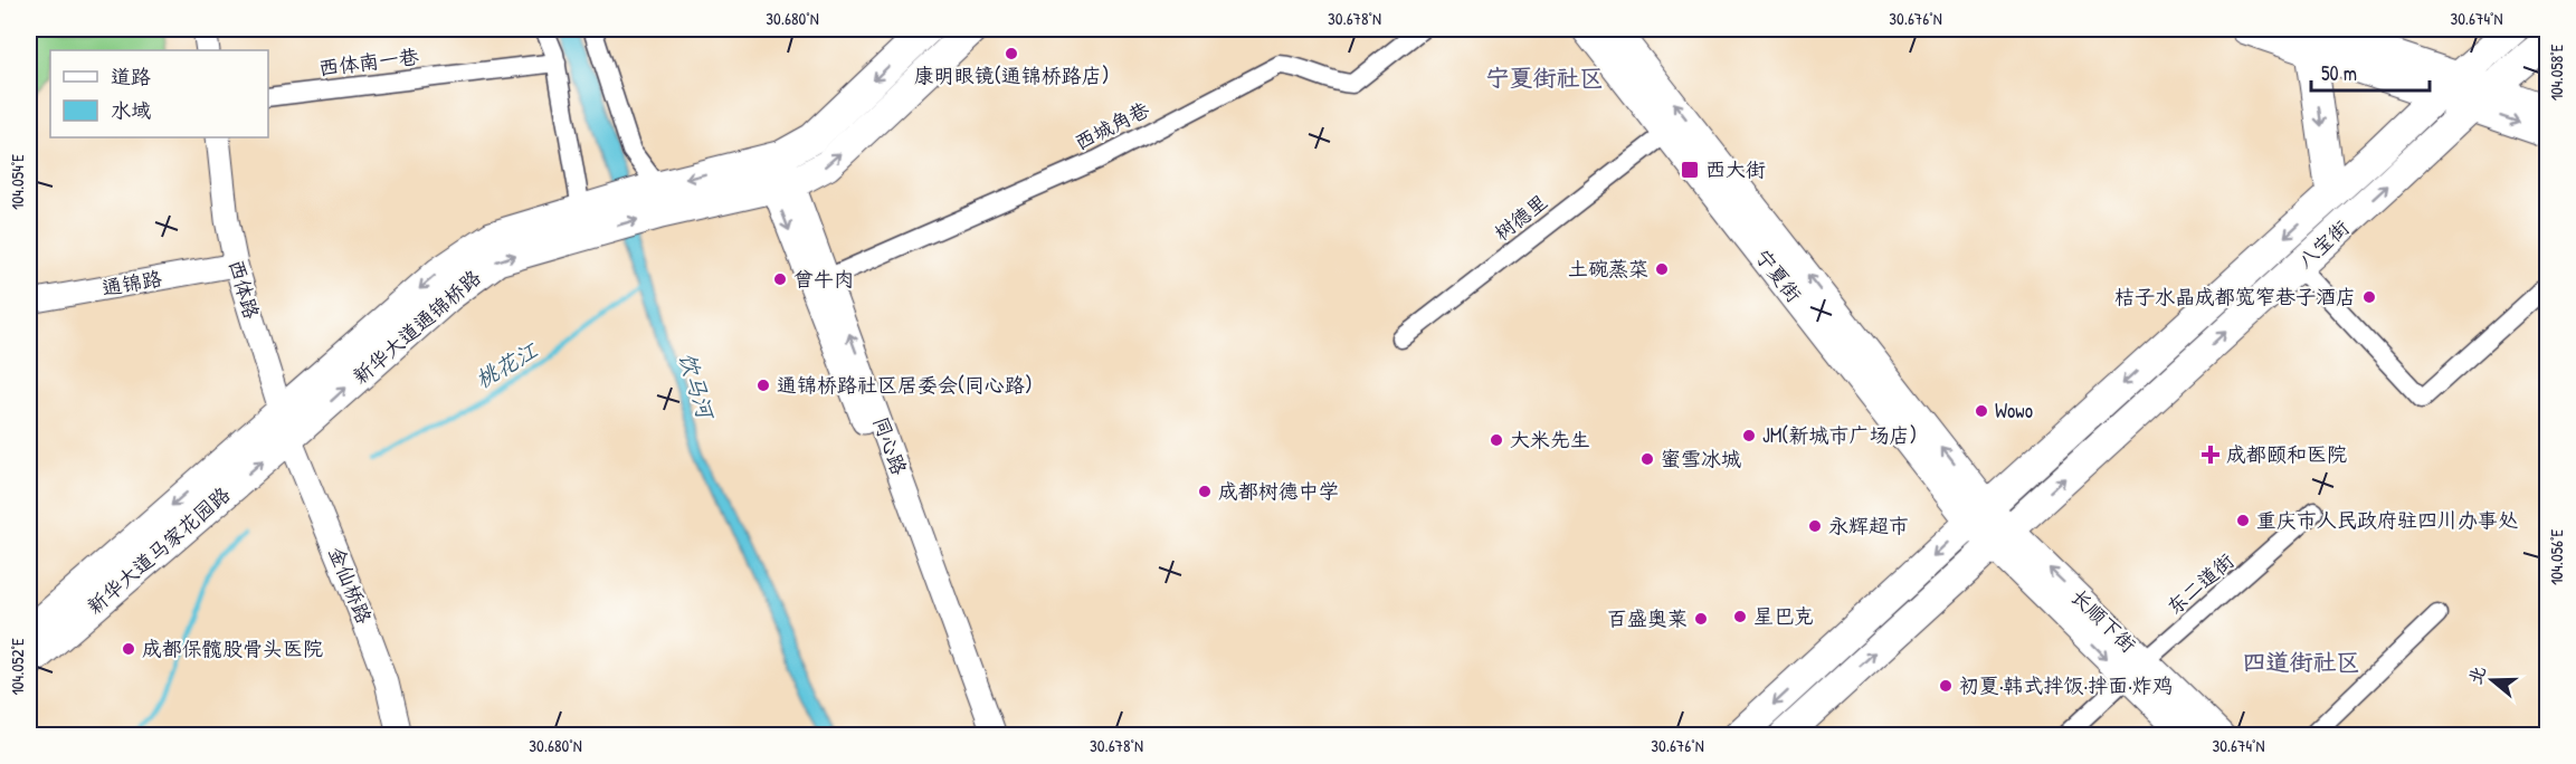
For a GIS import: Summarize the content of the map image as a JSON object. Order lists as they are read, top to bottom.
{
  "streets": {
    "main road": [
      "八宝街",
      "宁夏街",
      "新华大道通锦桥路",
      "新华大道马家花园路",
      "长顺下街"
    ],
    "street": [
      "西体南一巷",
      "西城角巷",
      "树德里",
      "通锦路",
      "西体路",
      "同心路",
      "东二道街",
      "金仙桥路"
    ]
  },
  "crossings": [
    ["西城角巷", "同心路"],
    ["树德里", "宁夏街"],
    ["八宝街", "宁夏街"],
    ["八宝街", "长顺下街"],
    ["宁夏街", "长顺下街"],
    ["通锦路", "西体路"],
    ["西体路", "新华大道通锦桥路"],
    ["西体路", "新华大道马家花园路"],
    ["西体路", "金仙桥路"],
    ["新华大道通锦桥路", "新华大道马家花园路"],
    ["新华大道通锦桥路", "金仙桥路"],
    ["新华大道马家花园路", "金仙桥路"],
    ["东二道街", "长顺下街"]
  ],
  "districts": ["宁夏街社区", "四道街社区"],
  "water": ["桃花江", "饮马河"],
  "places": {
    "other": [
      "康明眼镜(通锦桥路店)",
      "土碗蒸菜",
      "曾牛肉",
      "桔子水晶成都宽窄巷子酒店",
      "通锦桥路社区居委会(同心路)",
      "Wowo",
      "JM(新城市广场店)",
      "大米先生",
      "蜜雪冰城",
      "成都树德中学",
      "重庆市人民政府驻四川办事处",
      "永辉超市",
      "星巴克",
      "百盛奥莱",
      "成都保髋股骨头医院",
      "初夏·韩式拌饭·拌面·炸鸡"
    ],
    "transit": ["西大街"],
    "health": ["成都颐和医院"]
  },
  "legend": ["道路", "水域"],
  "scale_bar": "50 m",
  "north": "left",
  "coordinates": [
    "30.680°N",
    "30.678°N",
    "30.676°N",
    "30.674°N",
    "104.058°E",
    "104.054°E",
    "104.056°E",
    "104.052°E"
  ]
}
